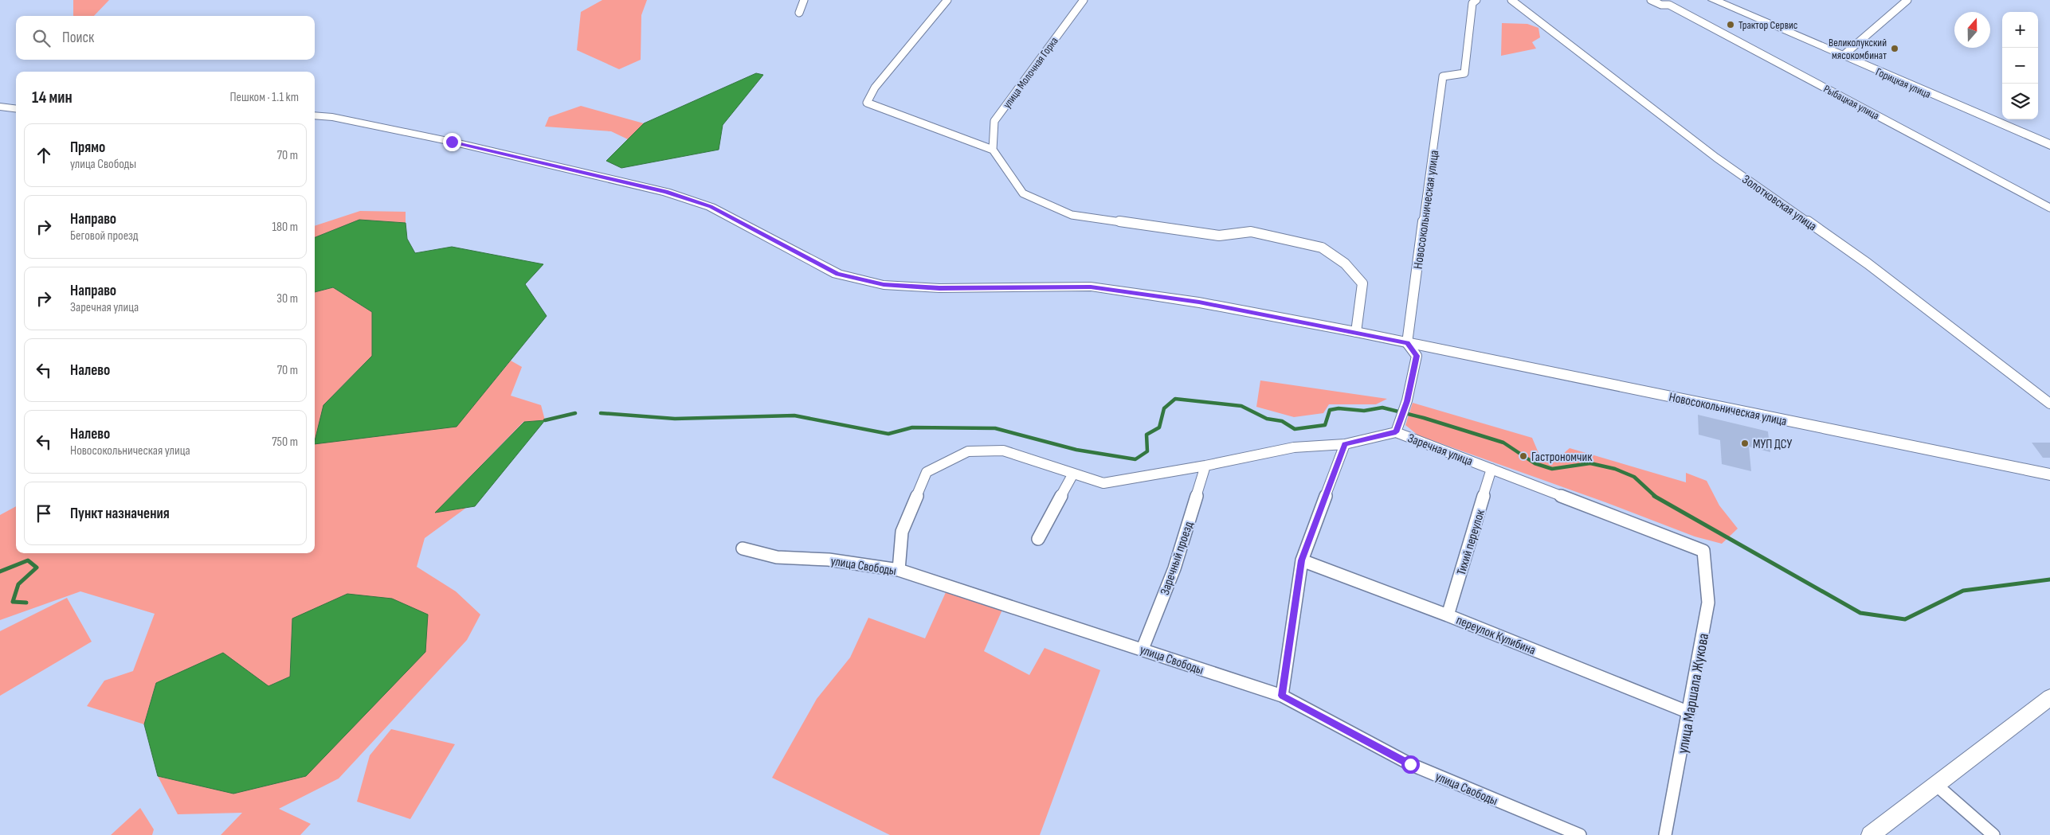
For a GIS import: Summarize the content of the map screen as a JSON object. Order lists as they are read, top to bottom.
{
  "streets": {
    "main road": ["Горицкая улица", "Новосокольническая улица"],
    "street": [
      "улица Молочная Горка",
      "Рыбацкая улица",
      "Золотковская улица",
      "Заречная улица",
      "Тихий переулок",
      "Заречный проезд",
      "улица Свободы",
      "переулок Кулибина",
      "улица Маршала Жукова"
    ]
  },
  "crossings": [
    ["Заречная улица", "Тихий переулок"],
    ["Заречная улица", "Заречный проезд"],
    ["Заречная улица", "улица Свободы"],
    ["Заречная улица", "улица Маршала Жукова"],
    ["Тихий переулок", "переулок Кулибина"],
    ["Заречный проезд", "улица Свободы"],
    ["переулок Кулибина", "улица Маршала Жукова"]
  ],
  "places": [
    "Трактор Сервис",
    "Великолукский мясокомбинат",
    "МУП ДСУ",
    "Гастрономчик"
  ],
  "north": "top",
  "page": {
    "map_buttons": ["+", "−"],
    "search": "Поиск",
    "heading": ["14 мин", "Пешком · 1.1 km"],
    "list": [
      ["Прямо", "улица Свободы", "70 m"],
      ["Направо", "Беговой проезд", "180 m"],
      ["Направо", "Заречная улица", "30 m"],
      ["Налево", "70 m"],
      ["Налево", "Новосокольническая улица", "750 m"],
      "Пункт назначения"
    ]
  }
}
